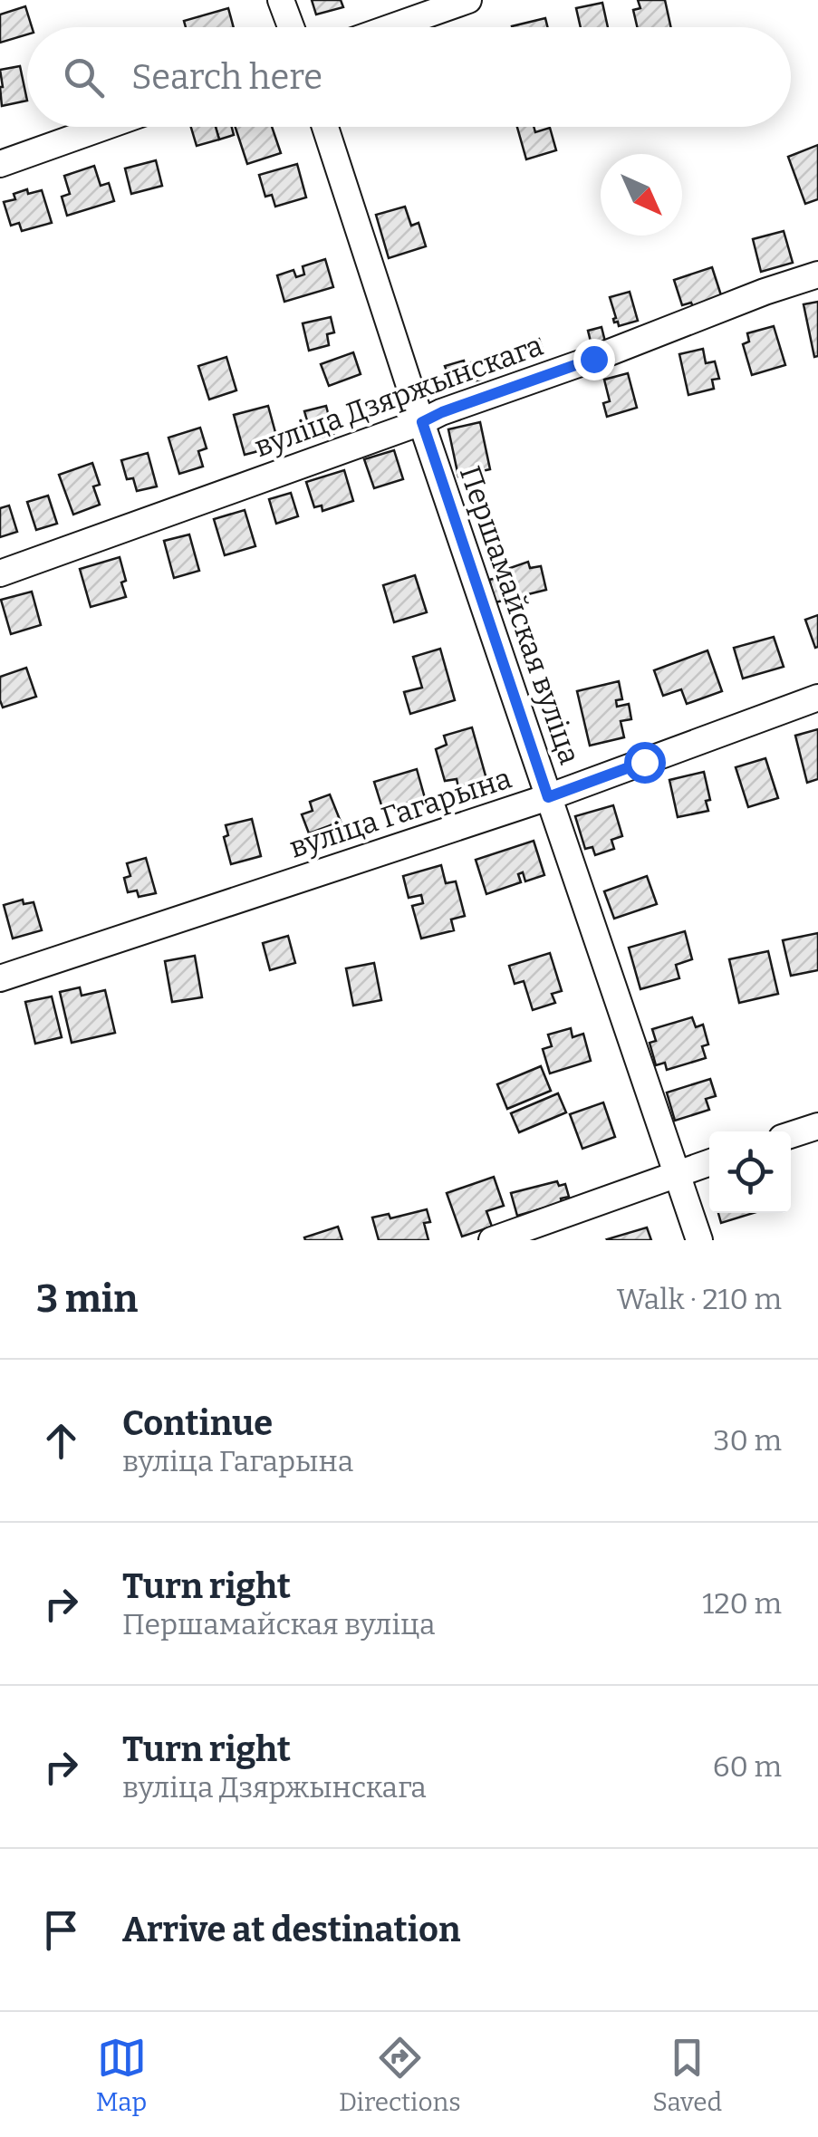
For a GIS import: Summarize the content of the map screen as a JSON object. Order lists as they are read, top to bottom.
{
  "streets": {
    "street": ["вуліца Дзяржынскага", "Першамайская вуліца", "вуліца Гагарына"]
  },
  "crossings": [
    ["вуліца Дзяржынскага", "Першамайская вуліца"],
    ["Першамайская вуліца", "вуліца Гагарына"]
  ],
  "north": "bottom right",
  "page": {
    "search": "Search here",
    "heading": ["3 min", "Walk · 210 m"],
    "list": [
      ["Continue", "вуліца Гагарына", "30 m"],
      ["Turn right", "Першамайская вуліца", "120 m"],
      ["Turn right", "вуліца Дзяржынскага", "60 m"],
      "Arrive at destination"
    ],
    "nav": ["Map", "Directions", "Saved"]
  }
}
